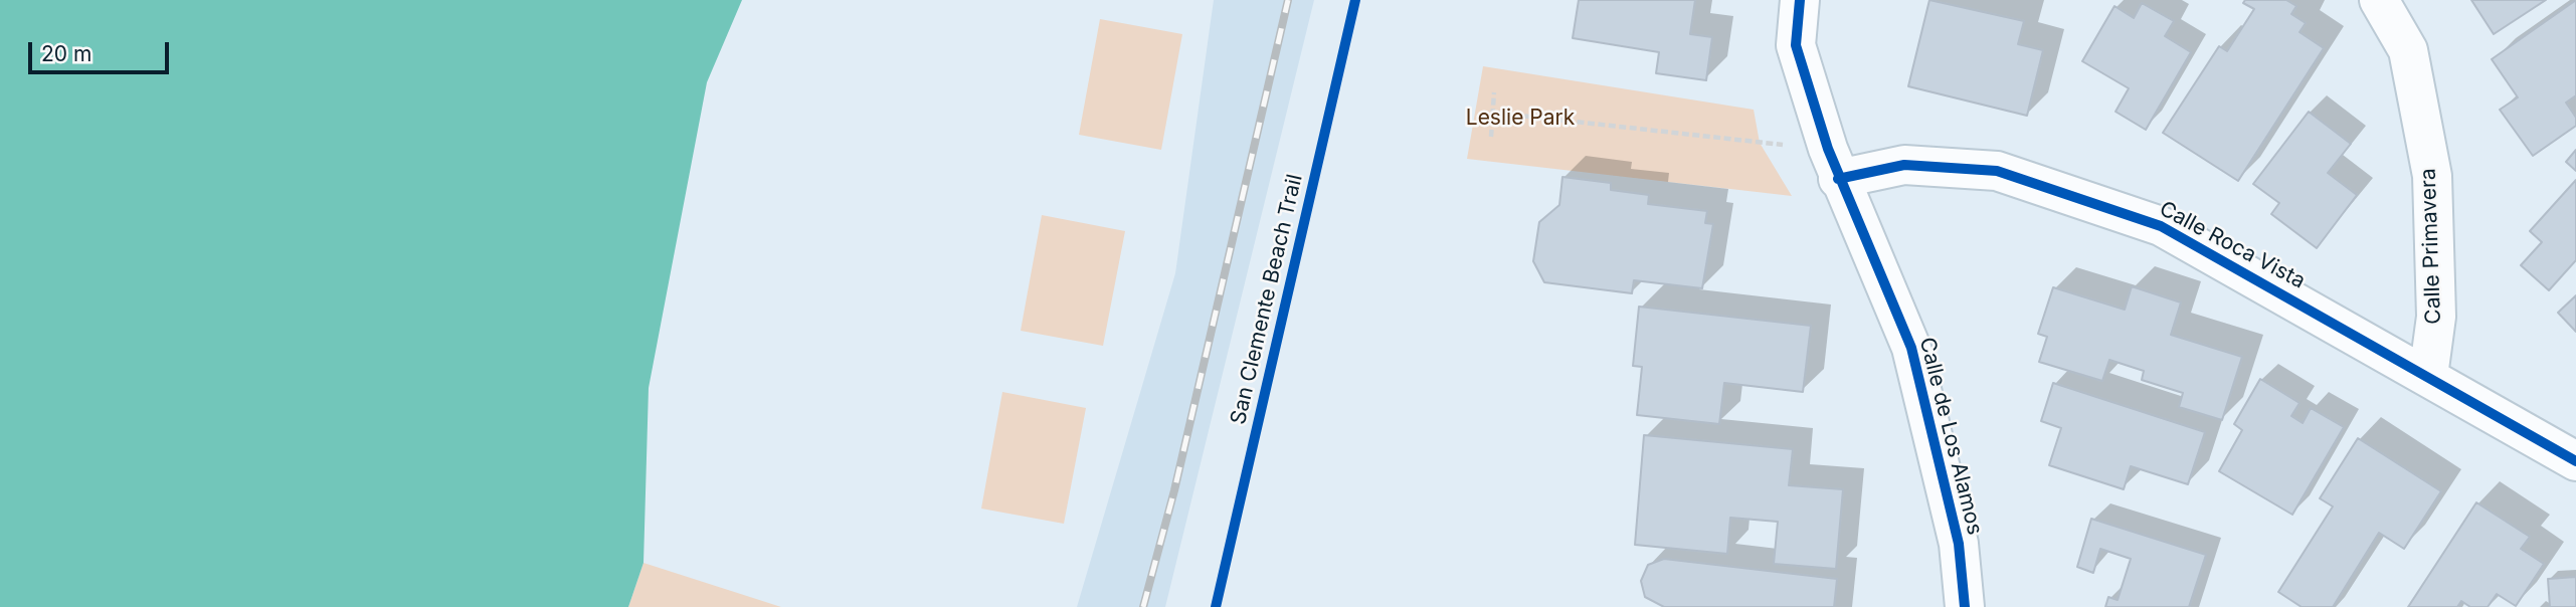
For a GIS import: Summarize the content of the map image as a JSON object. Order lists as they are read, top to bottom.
{
  "streets": {
    "street": ["Calle Roca Vista", "Calle Primavera", "Calle de Los Alamos"],
    "cycle path": ["San Clemente Beach Trail"]
  },
  "crossings": [
    ["Calle Roca Vista", "Calle Primavera"],
    ["Calle Roca Vista", "Calle de Los Alamos"]
  ],
  "parks": ["Leslie Park"],
  "scale_bar": "20 m"
}
